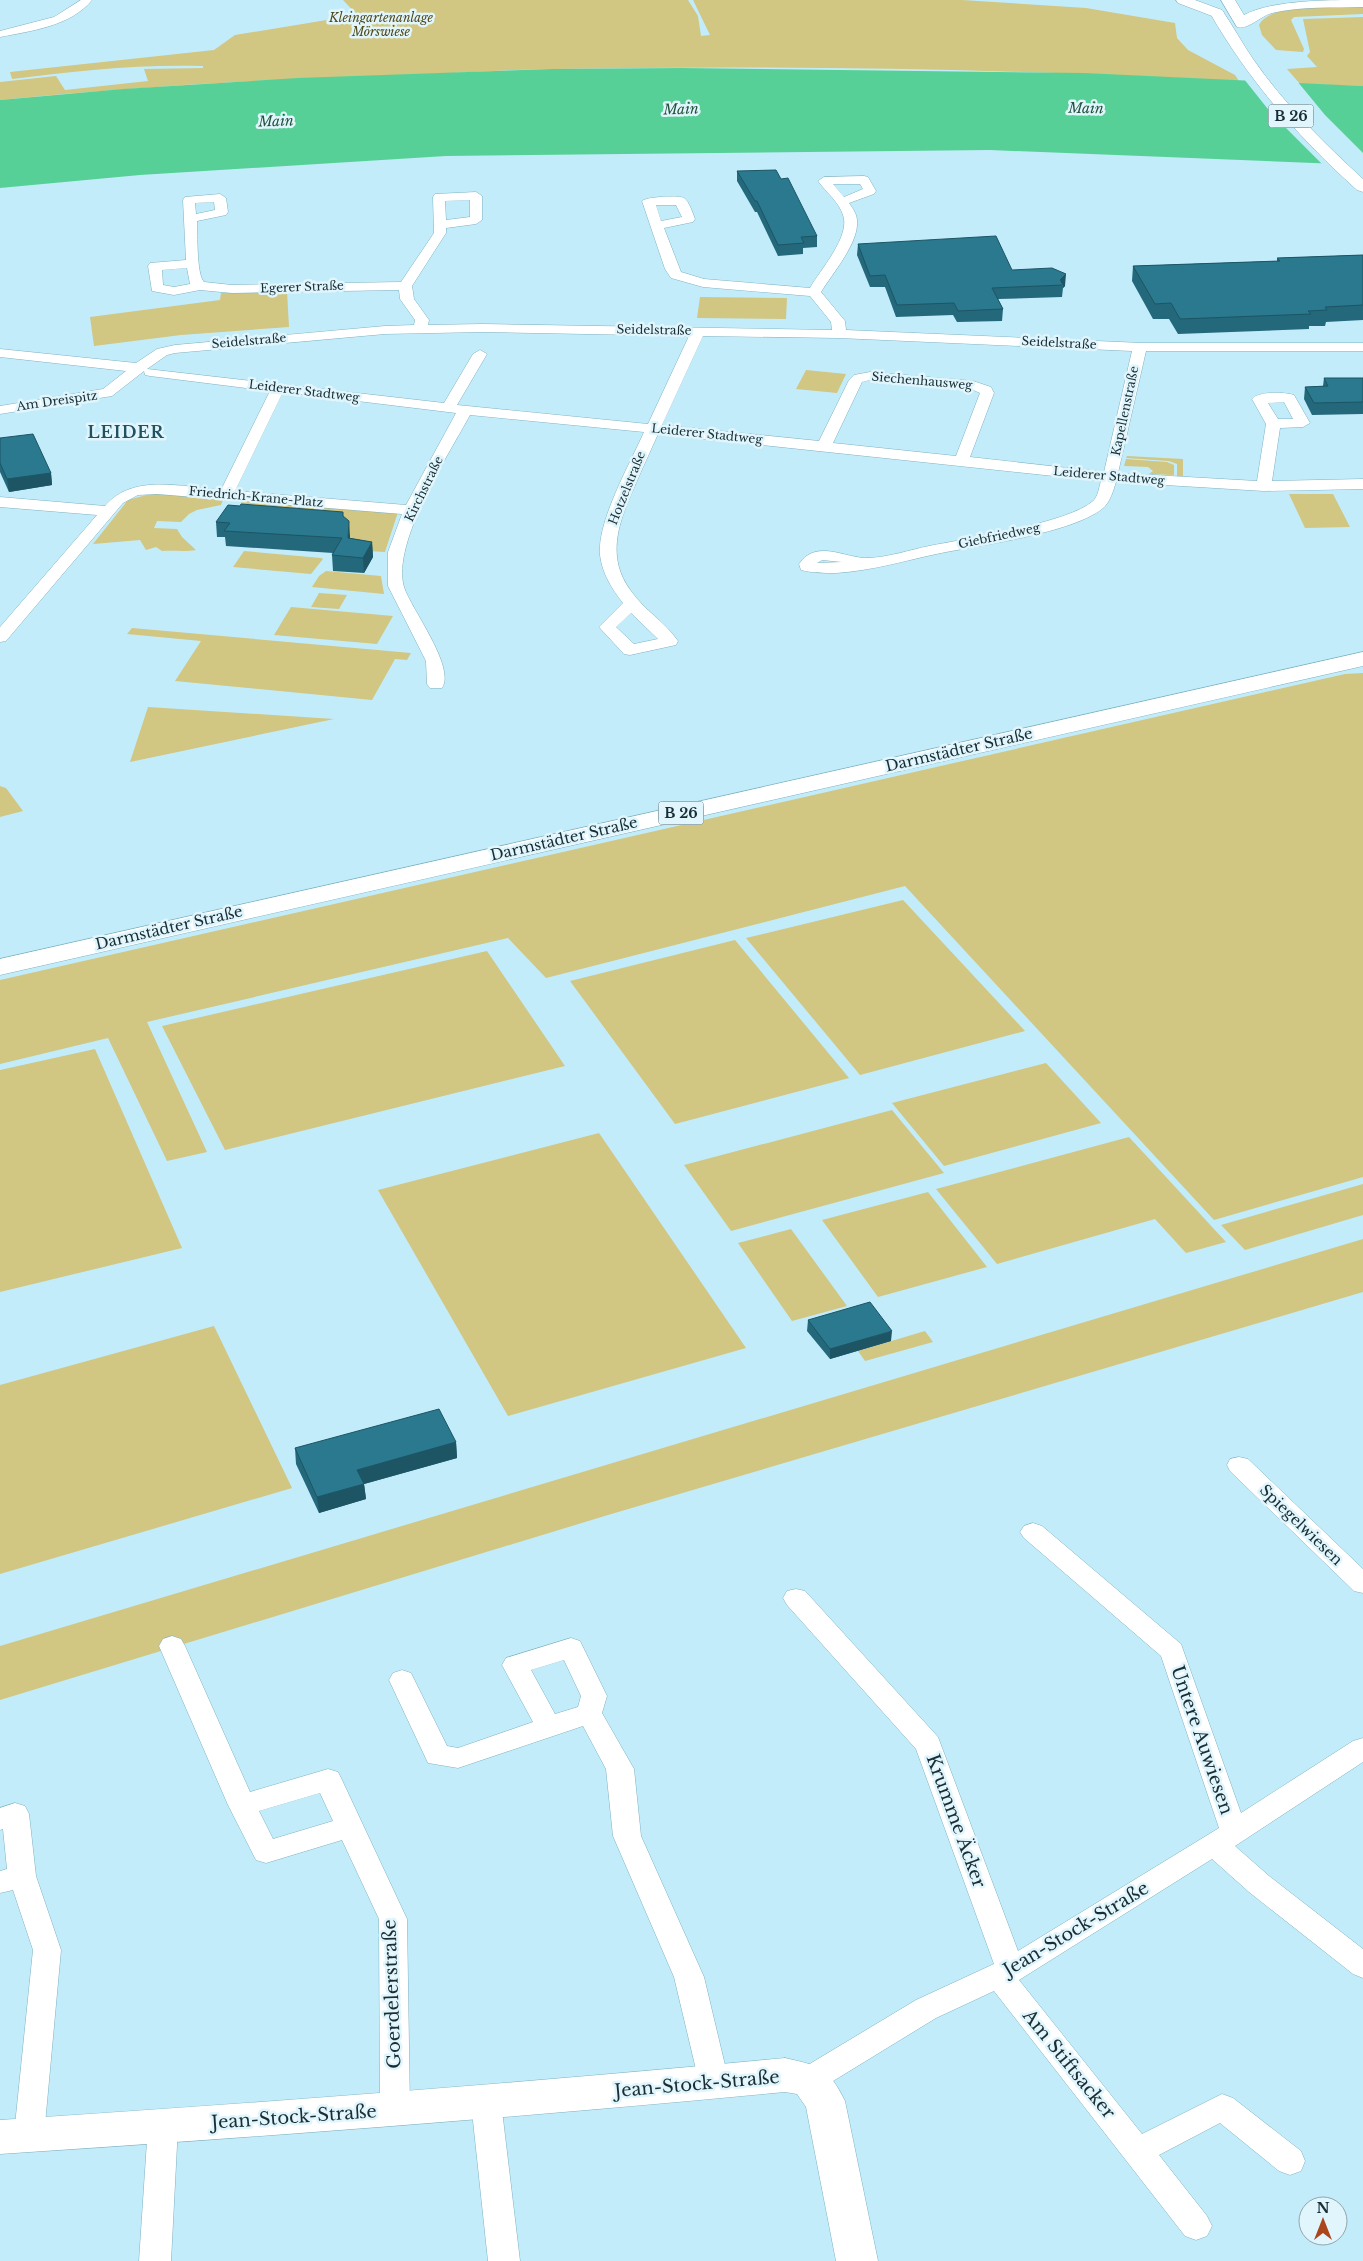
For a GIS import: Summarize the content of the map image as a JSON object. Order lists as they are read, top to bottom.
{
  "streets": {
    "main road": ["B 26", "Darmstädter Straße", "Jean-Stock-Straße"],
    "street": [
      "Egerer Straße",
      "Seidelstraße",
      "Siechenhausweg",
      "Leiderer Stadtweg",
      "Am Dreispitz",
      "Kapellenstraße",
      "Hotzelstraße",
      "Kirchstraße",
      "Friedrich-Krane-Platz",
      "Giebfriedweg",
      "Spiegelwiesen",
      "Untere Auwiesen",
      "Krumme Äcker",
      "Goerdelerstraße",
      "Am Stiftsacker"
    ]
  },
  "crossings": [
    ["Seidelstraße", "Leiderer Stadtweg"],
    ["Seidelstraße", "Am Dreispitz"],
    ["Seidelstraße", "Kapellenstraße"],
    ["Seidelstraße", "Hotzelstraße"],
    ["Siechenhausweg", "Leiderer Stadtweg"],
    ["Leiderer Stadtweg", "Am Dreispitz"],
    ["Leiderer Stadtweg", "Kapellenstraße"],
    ["Leiderer Stadtweg", "Hotzelstraße"],
    ["Leiderer Stadtweg", "Kirchstraße"],
    ["Leiderer Stadtweg", "Giebfriedweg"],
    ["Kapellenstraße", "Giebfriedweg"],
    ["Kirchstraße", "Friedrich-Krane-Platz"],
    ["Untere Auwiesen", "Jean-Stock-Straße"],
    ["Krumme Äcker", "Jean-Stock-Straße"],
    ["Krumme Äcker", "Am Stiftsacker"],
    ["Jean-Stock-Straße", "Goerdelerstraße"],
    ["Jean-Stock-Straße", "Am Stiftsacker"]
  ],
  "districts": ["LEIDER"],
  "water": ["Main"],
  "parks": ["Kleingartenanlage Mörswiese"],
  "north": "top"
}
